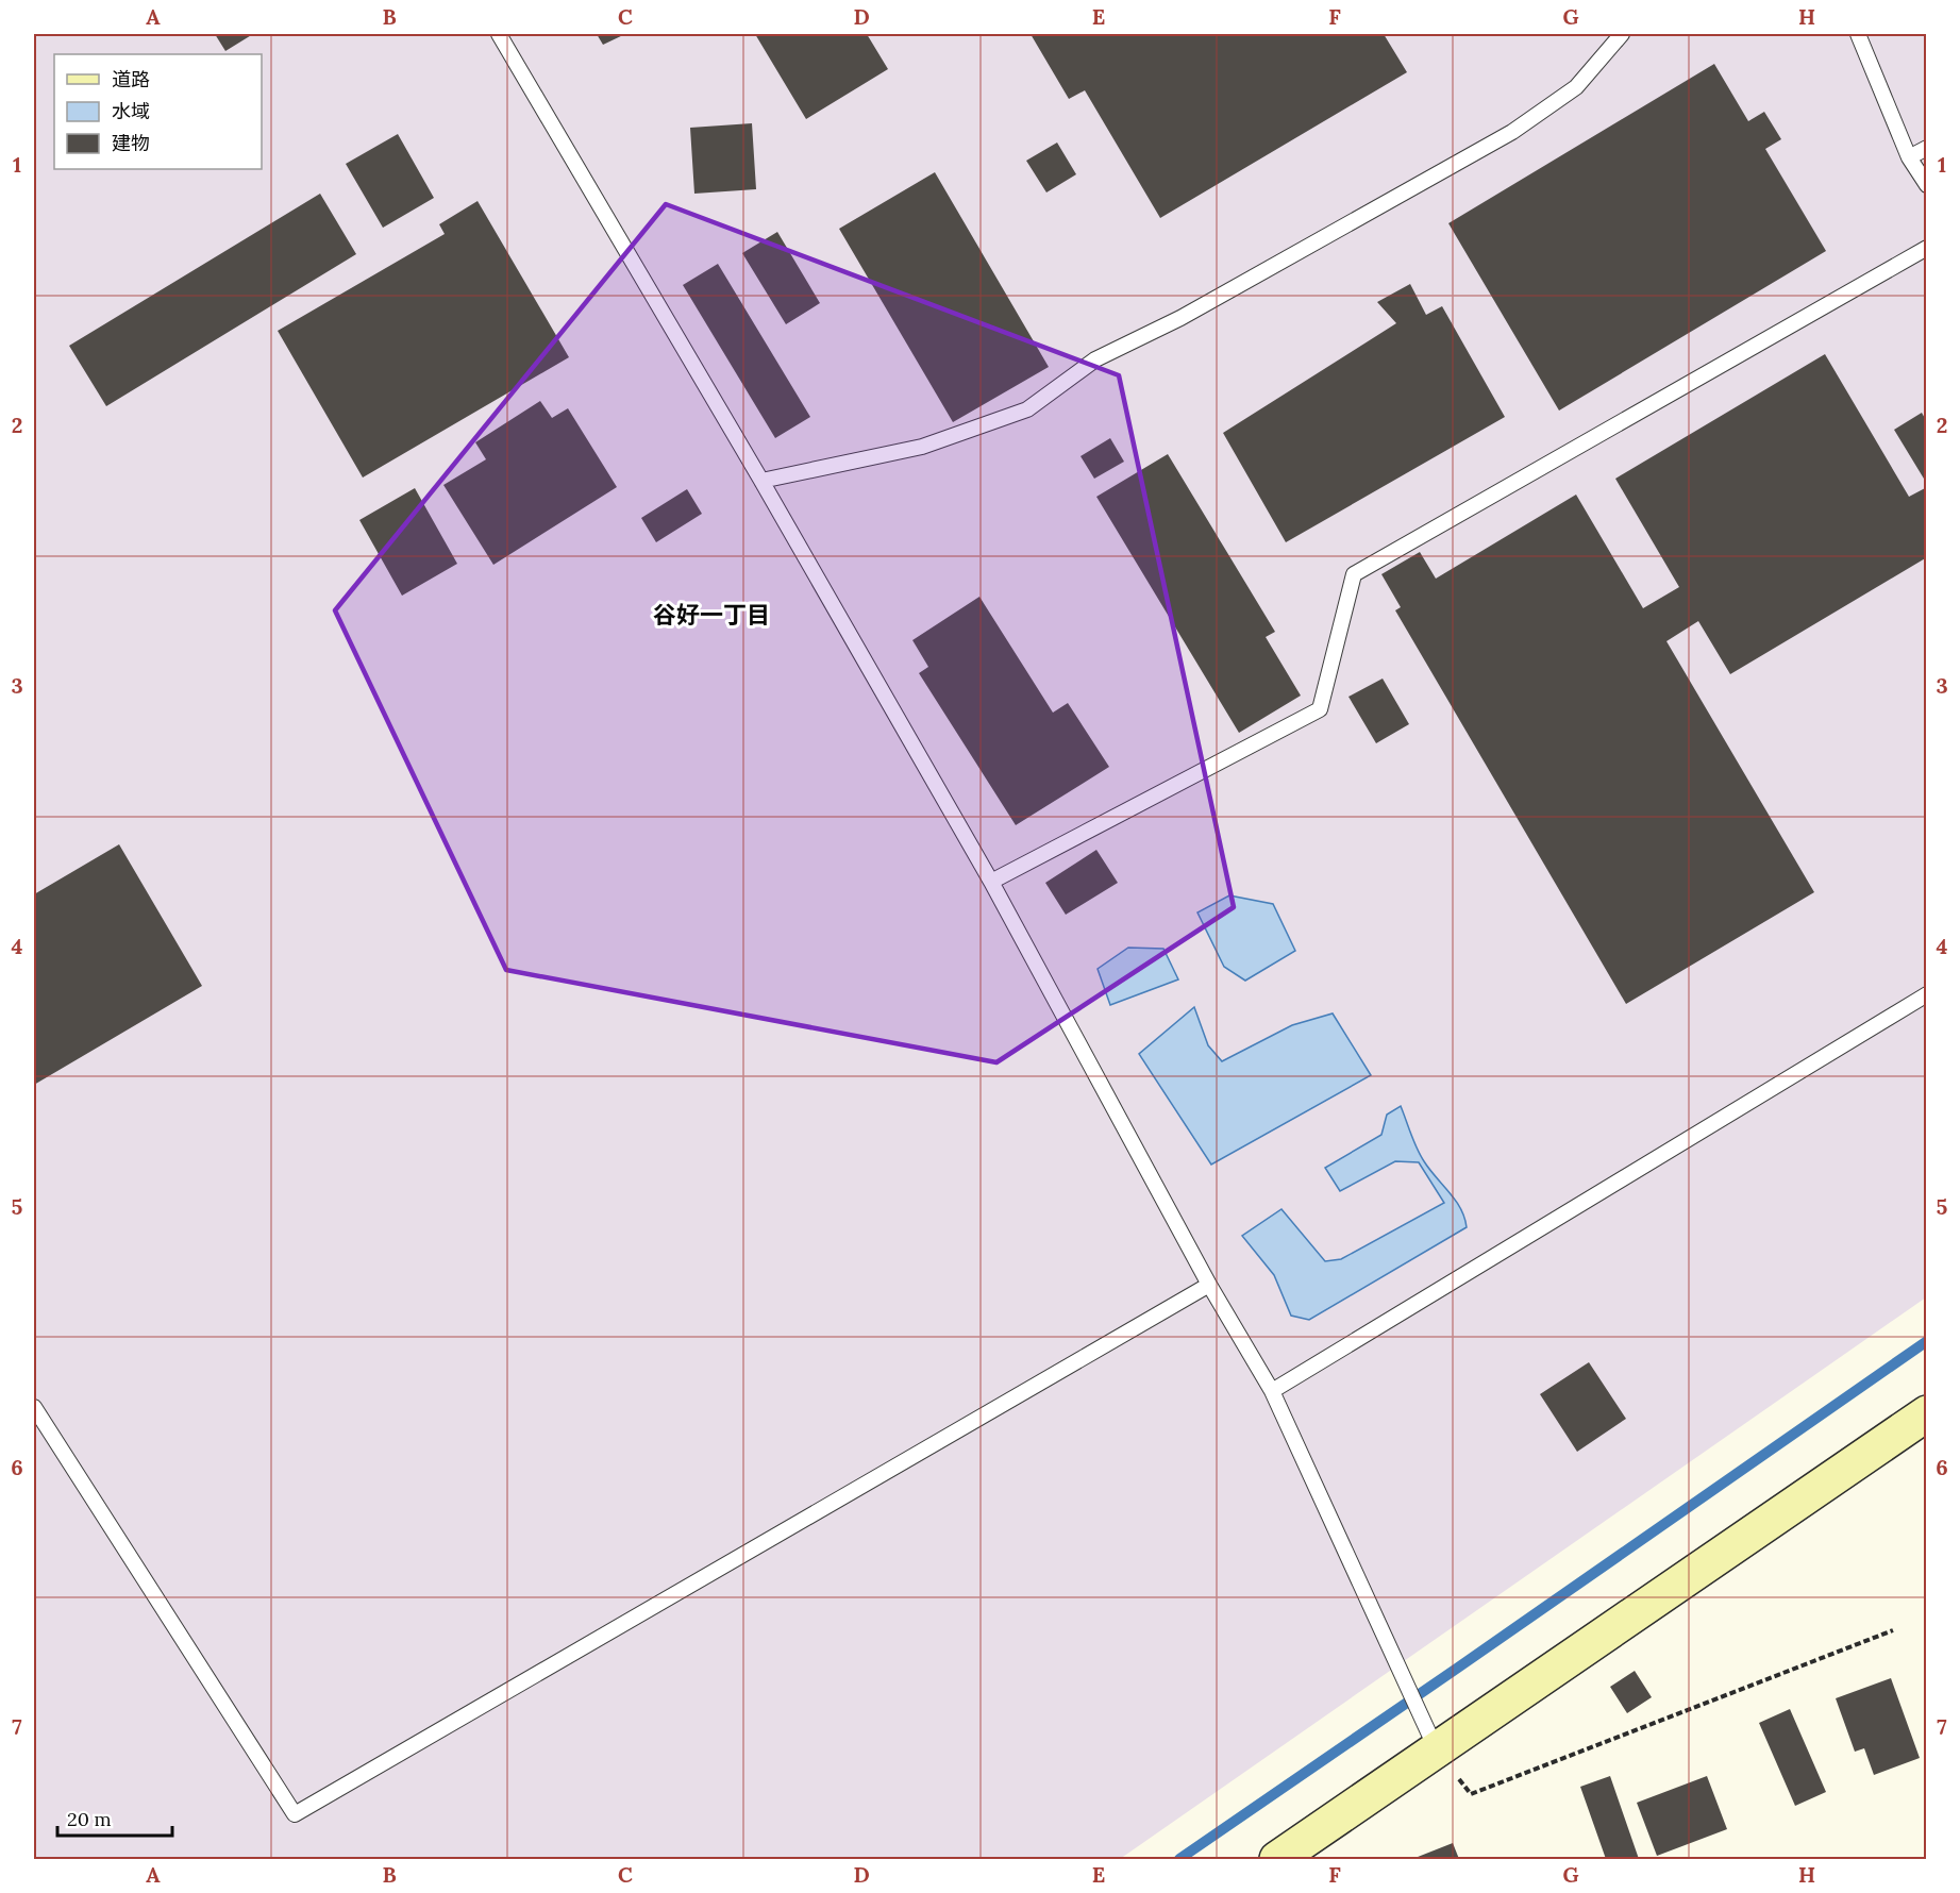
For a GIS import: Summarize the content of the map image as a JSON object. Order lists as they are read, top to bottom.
{
  "districts": ["谷好一丁目"],
  "legend": ["道路", "水域", "建物"],
  "scale_bar": "20 m",
  "grid": {
    "columns": [
      "A",
      "B",
      "C",
      "D",
      "E",
      "F",
      "G",
      "H"
    ],
    "rows": [
      "1",
      "2",
      "3",
      "4",
      "5",
      "6",
      "7"
    ]
  }
}
